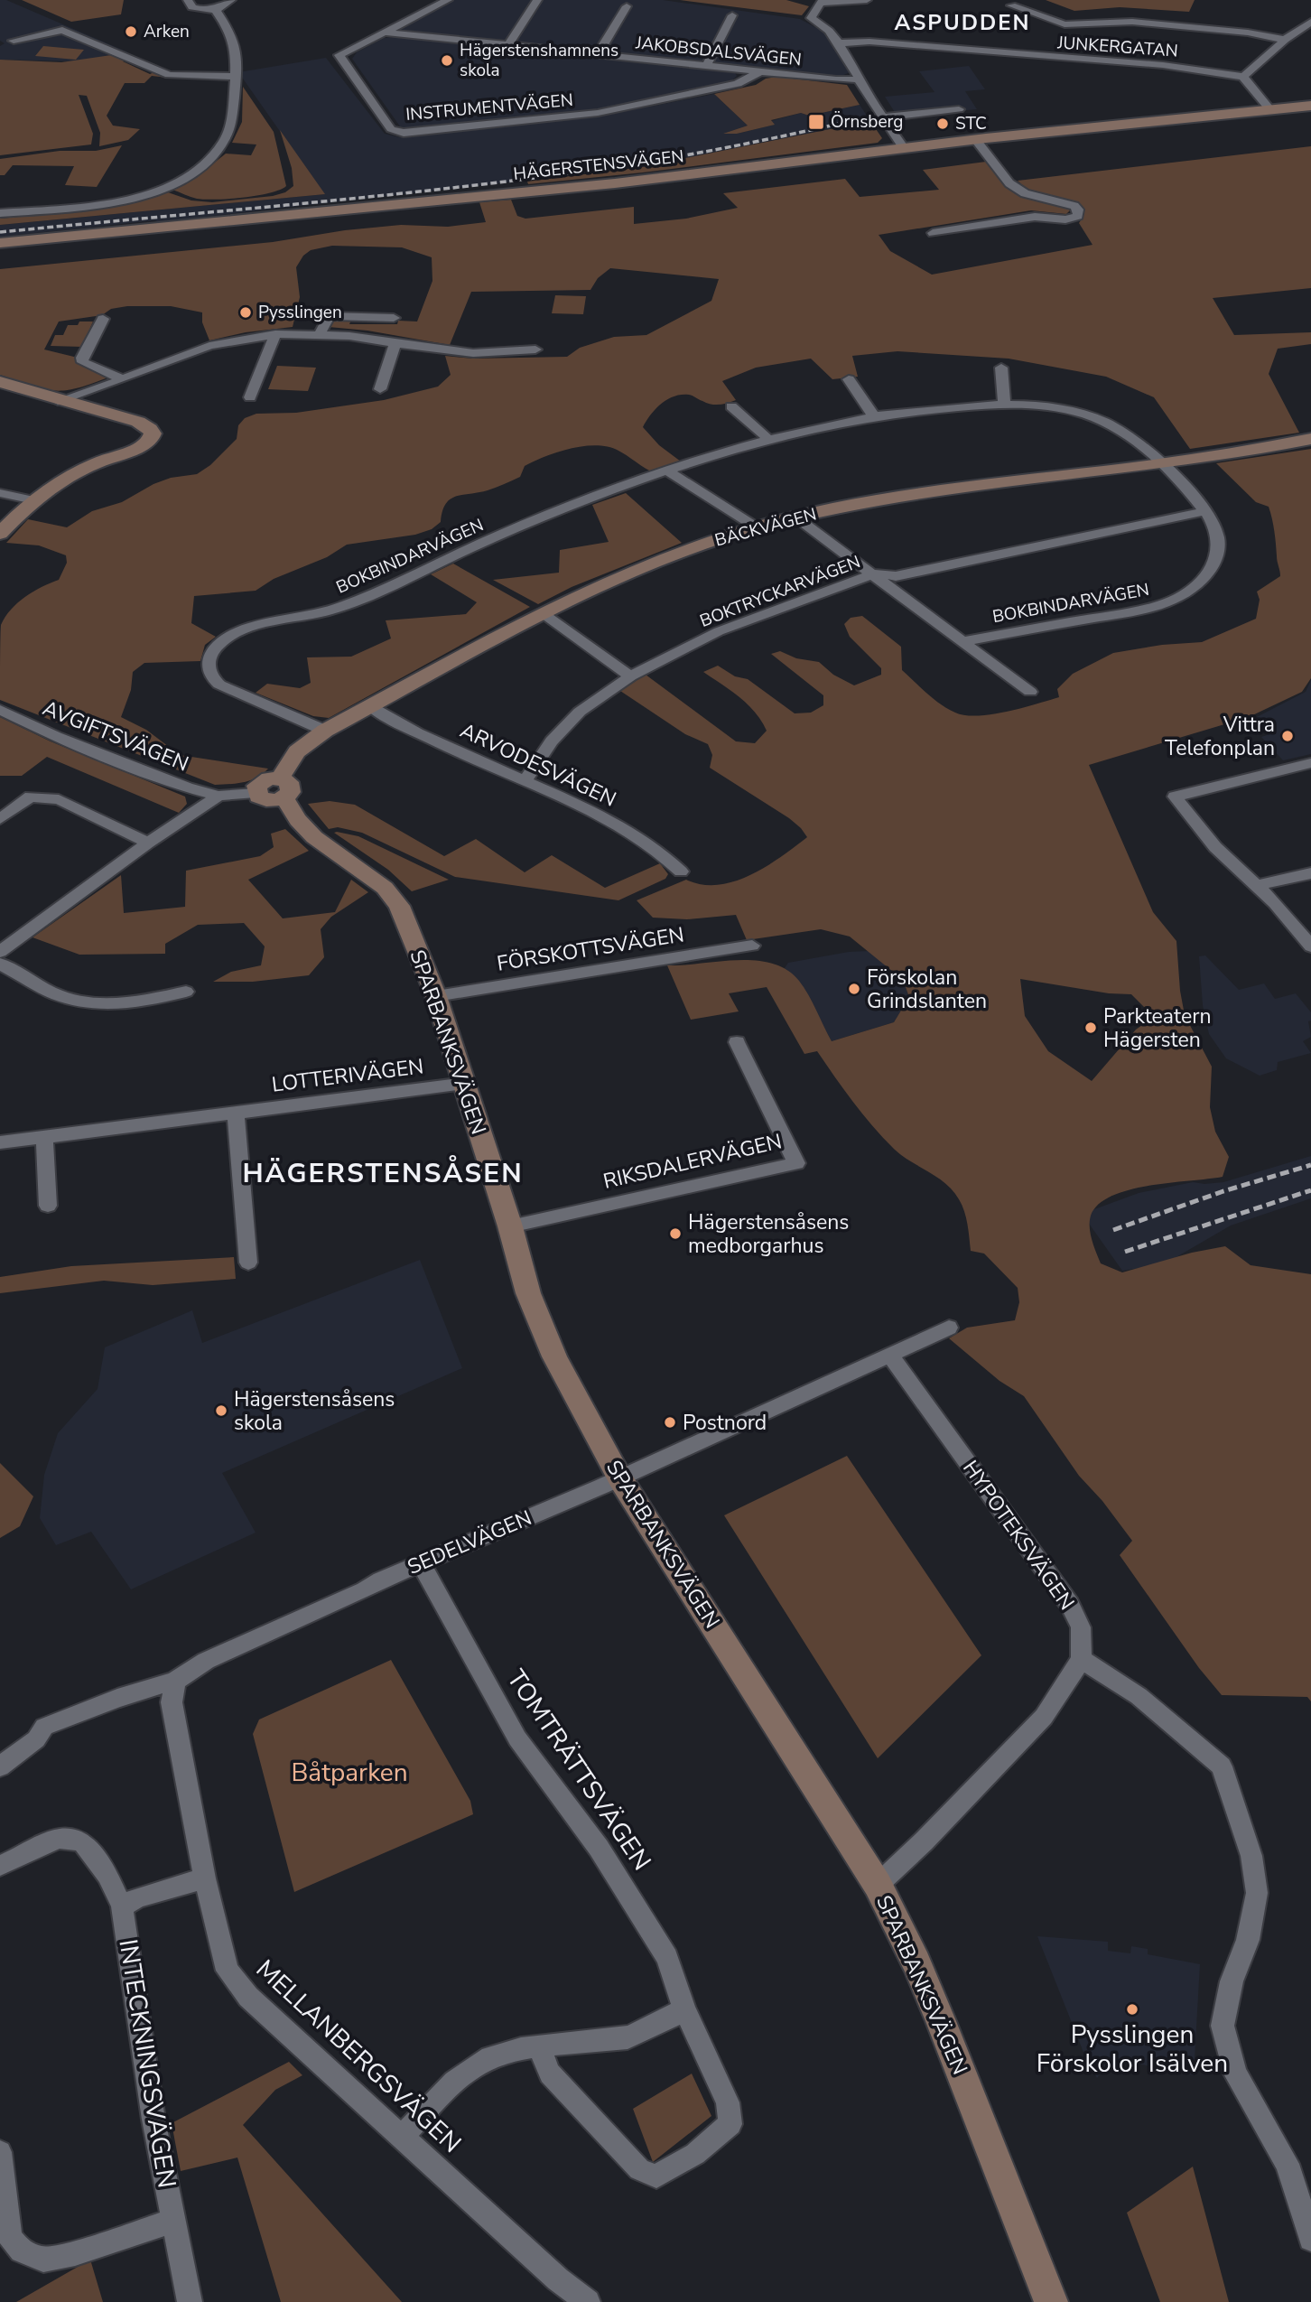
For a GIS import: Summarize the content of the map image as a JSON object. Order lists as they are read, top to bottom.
{
  "streets": {
    "street": [
      "JUNKERGATAN",
      "JAKOBSDALSVÄGEN",
      "INSTRUMENTVÄGEN",
      "HÄGERSTENSVÄGEN",
      "BÄCKVÄGEN",
      "BOKBINDARVÄGEN",
      "BOKTRYCKARVÄGEN",
      "AVGIFTSVÄGEN",
      "ARVODESVÄGEN",
      "FÖRSKOTTSVÄGEN",
      "SPARBANKSVÄGEN",
      "LOTTERIVÄGEN",
      "RIKSDALERVÄGEN",
      "HYPOTEKSVÄGEN",
      "SEDELVÄGEN",
      "TOMTRÄTTSVÄGEN",
      "MELLANBERGSVÄGEN",
      "INTECKNINGSVÄGEN"
    ]
  },
  "crossings": [
    ["JAKOBSDALSVÄGEN", "INSTRUMENTVÄGEN"],
    ["BÄCKVÄGEN", "BOKBINDARVÄGEN"],
    ["BÄCKVÄGEN", "ARVODESVÄGEN"],
    ["BÄCKVÄGEN", "SPARBANKSVÄGEN"],
    ["BOKBINDARVÄGEN", "BOKTRYCKARVÄGEN"],
    ["BOKTRYCKARVÄGEN", "ARVODESVÄGEN"],
    ["FÖRSKOTTSVÄGEN", "SPARBANKSVÄGEN"],
    ["SPARBANKSVÄGEN", "LOTTERIVÄGEN"],
    ["SPARBANKSVÄGEN", "RIKSDALERVÄGEN"],
    ["SPARBANKSVÄGEN", "SEDELVÄGEN"],
    ["HYPOTEKSVÄGEN", "SEDELVÄGEN"],
    ["SEDELVÄGEN", "TOMTRÄTTSVÄGEN"],
    ["SEDELVÄGEN", "MELLANBERGSVÄGEN"]
  ],
  "districts": ["ASPUDDEN", "HÄGERSTENSÅSEN"],
  "parks": ["Båtparken"],
  "places": {
    "other": [
      "Arken",
      "Hägerstenshamnens skola",
      "STC",
      "Pysslingen",
      "Vittra Telefonplan",
      "Förskolan Grindslanten",
      "Parkteatern Hägersten",
      "Hägerstensåsens medborgarhus",
      "Hägerstensåsens skola",
      "Postnord",
      "Pysslingen Förskolor Isälven"
    ],
    "transit": ["Örnsberg"]
  }
}
